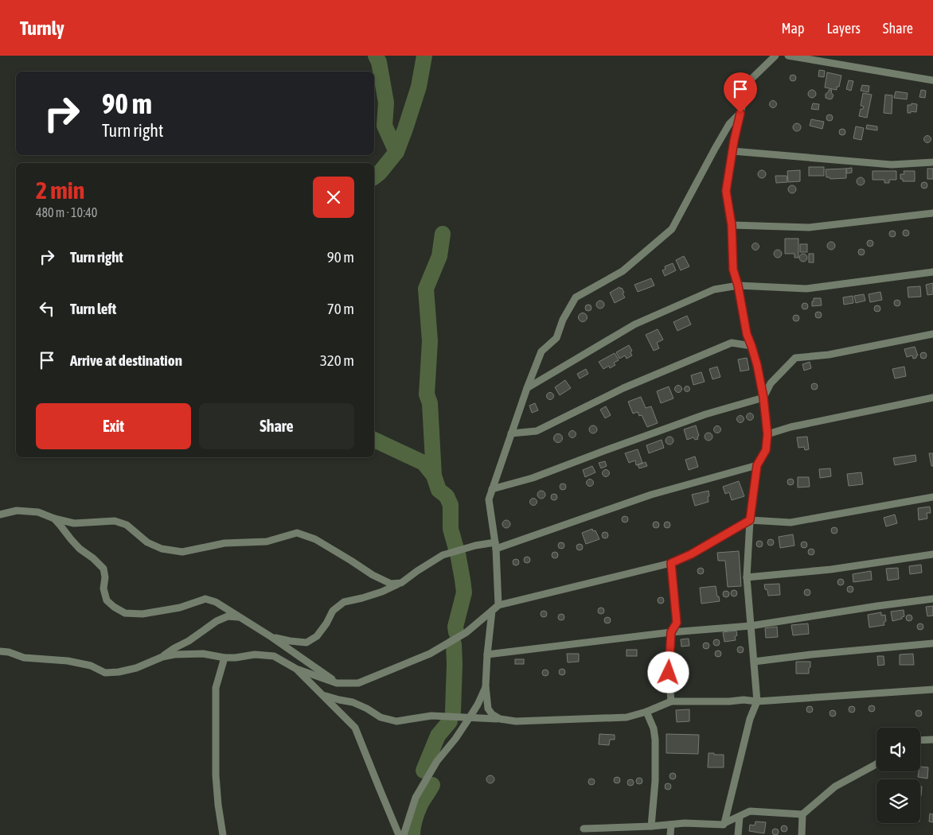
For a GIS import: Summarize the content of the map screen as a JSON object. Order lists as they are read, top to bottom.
{
  "page": {
    "header": "Turnly",
    "nav": ["Map", "Layers", "Share"],
    "turn": ["90 m", "Turn right"],
    "heading": ["2 min", "480 m · 10:40"],
    "list": [
      {
        "name": "Turn right",
        "value": "90 m"
      },
      {
        "name": "Turn left",
        "value": "70 m"
      },
      {
        "name": "Arrive at destination",
        "value": "320 m"
      }
    ],
    "buttons": ["Exit", "Share"]
  }
}
